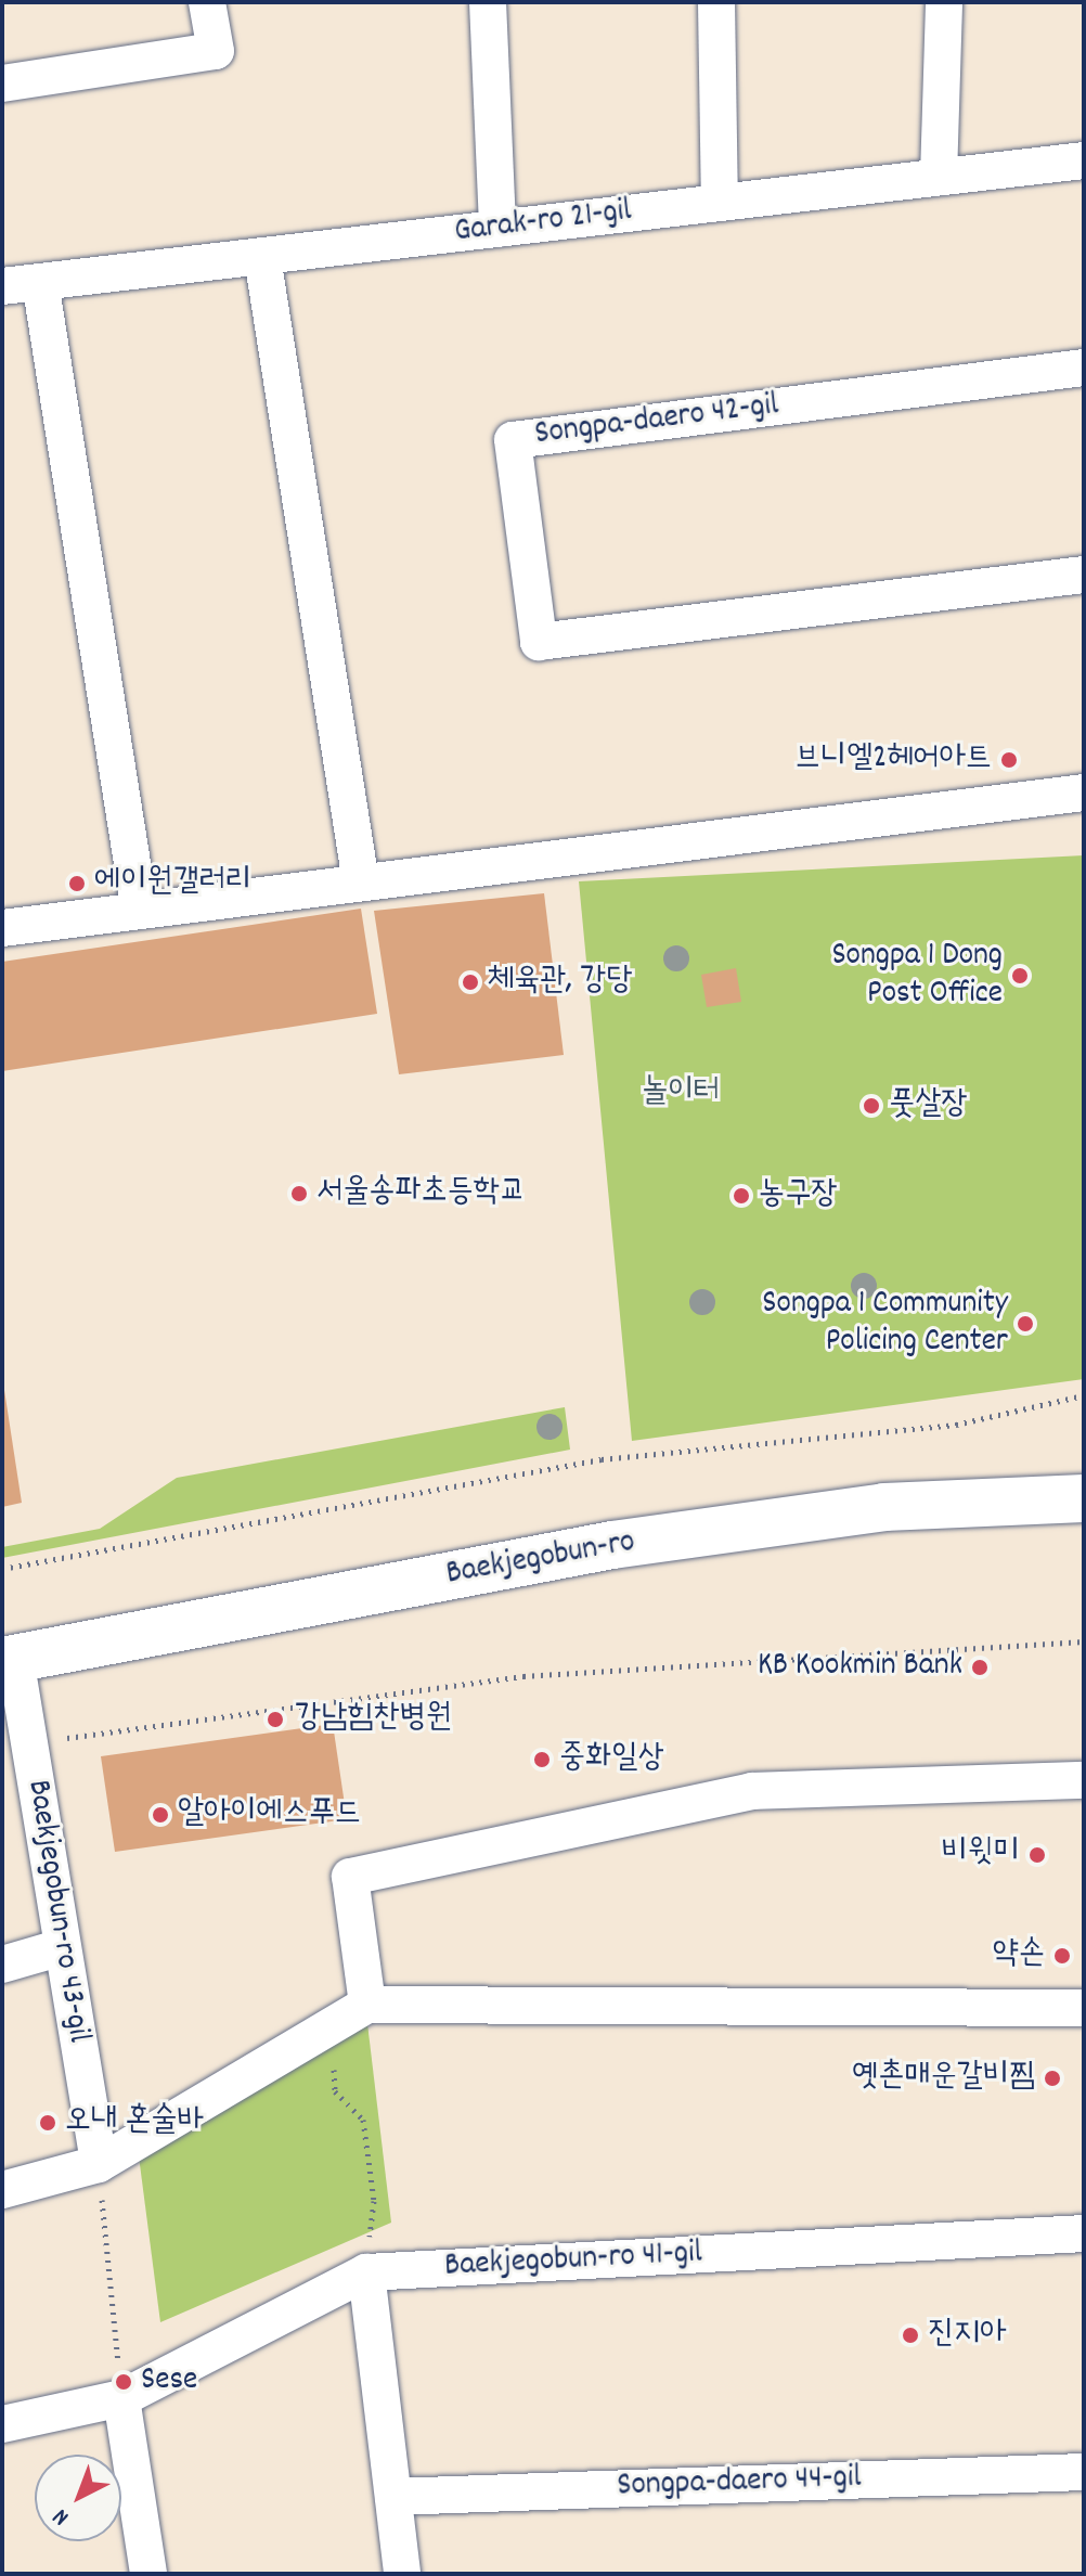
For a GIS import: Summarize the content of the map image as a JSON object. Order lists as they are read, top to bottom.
{
  "streets": {
    "main road": ["Baekjegobun-ro"],
    "street": [
      "Garak-ro 21-gil",
      "Songpa-daero 42-gil",
      "Baekjegobun-ro 43-gil",
      "Baekjegobun-ro 41-gil",
      "Songpa-daero 44-gil"
    ]
  },
  "crossings": [
    ["Baekjegobun-ro", "Baekjegobun-ro 43-gil"]
  ],
  "parks": ["놀이터"],
  "places": [
    "브니엘2헤어아트",
    "에이원갤러리",
    "Songpa 1 Dong Post Office",
    "체육관, 강당",
    "풋살장",
    "서울송파초등학교",
    "농구장",
    "Songpa 1 Community Policing Center",
    "KB Kookmin Bank",
    "강남힘찬병원",
    "중화일상",
    "알아이에스푸드",
    "비윗미",
    "약손",
    "옛촌매운갈비찜",
    "오내 혼술바",
    "진지아",
    "Sese"
  ],
  "north": "bottom left"
}
